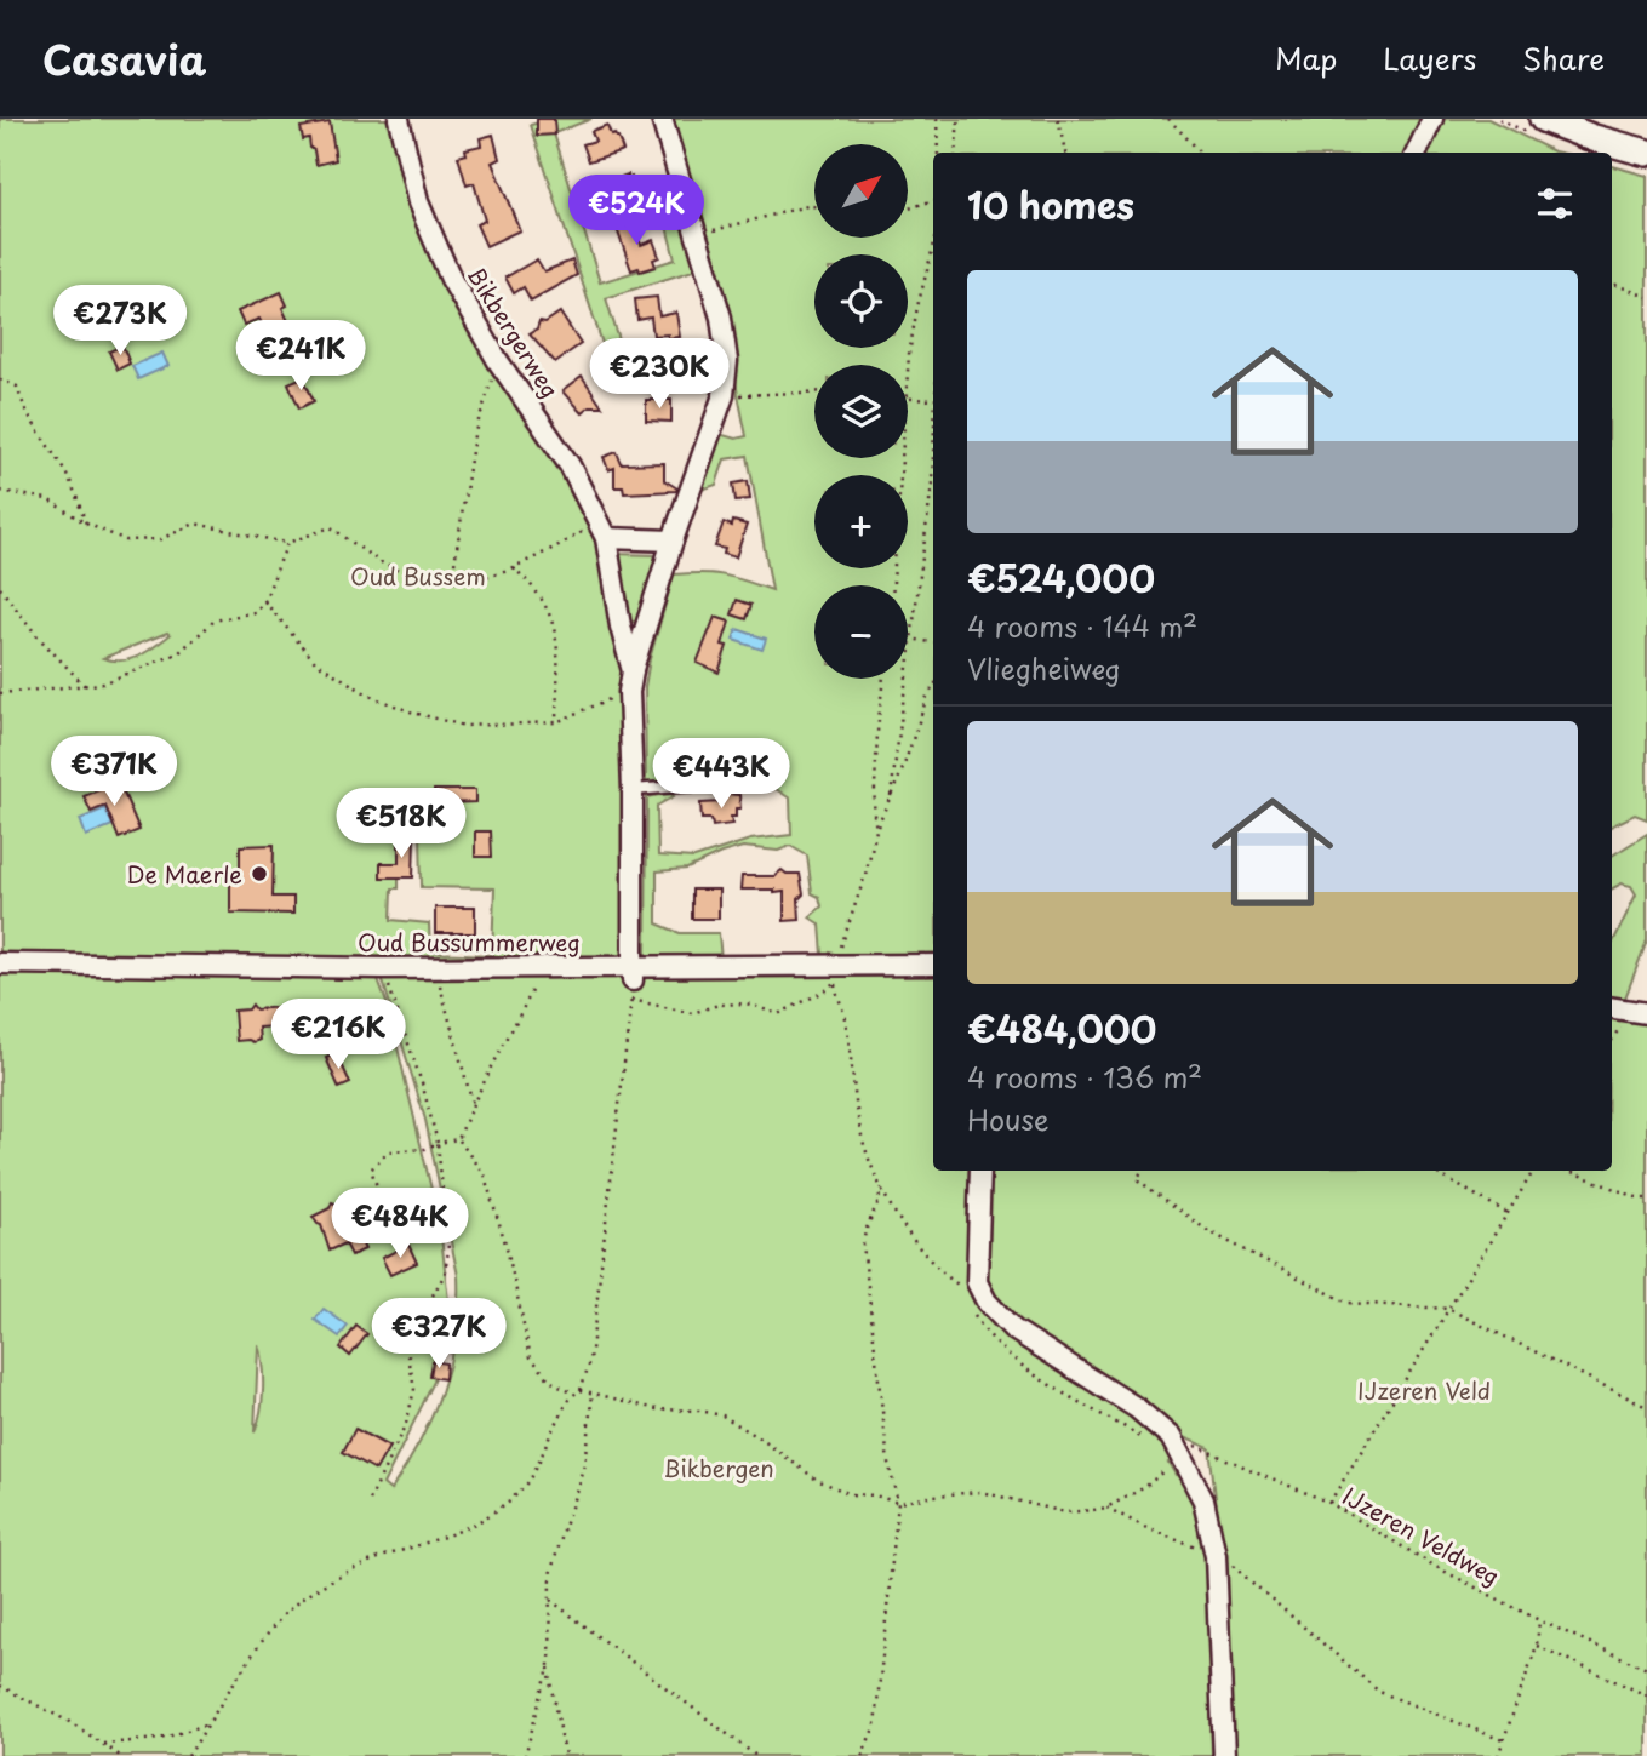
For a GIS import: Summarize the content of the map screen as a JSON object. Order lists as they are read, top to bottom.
{
  "streets": {
    "street": ["Bikbergerweg", "Oud Bussummerweg"],
    "path": ["IJzeren Veldweg"]
  },
  "crossings": [
    ["Bikbergerweg", "Oud Bussummerweg"]
  ],
  "parks": ["Oud Bussem", "IJzeren Veld", "Bikbergen"],
  "places": ["De Maerle"],
  "north": "top right",
  "page": {
    "header": "Casavia",
    "nav": ["Map", "Layers", "Share"],
    "map_buttons": ["+", "−"],
    "heading": "10 homes",
    "price": [
      "€524K",
      "€273K",
      "€241K",
      "€230K",
      "€371K",
      "€443K",
      "€518K",
      "€216K",
      "€484K",
      "€327K"
    ],
    "list": [
      {
        "name": "€524,000",
        "note": "4 rooms · 144 m² · Vliegheiweg"
      },
      {
        "name": "€484,000",
        "note": "4 rooms · 136 m² · House"
      }
    ]
  }
}
